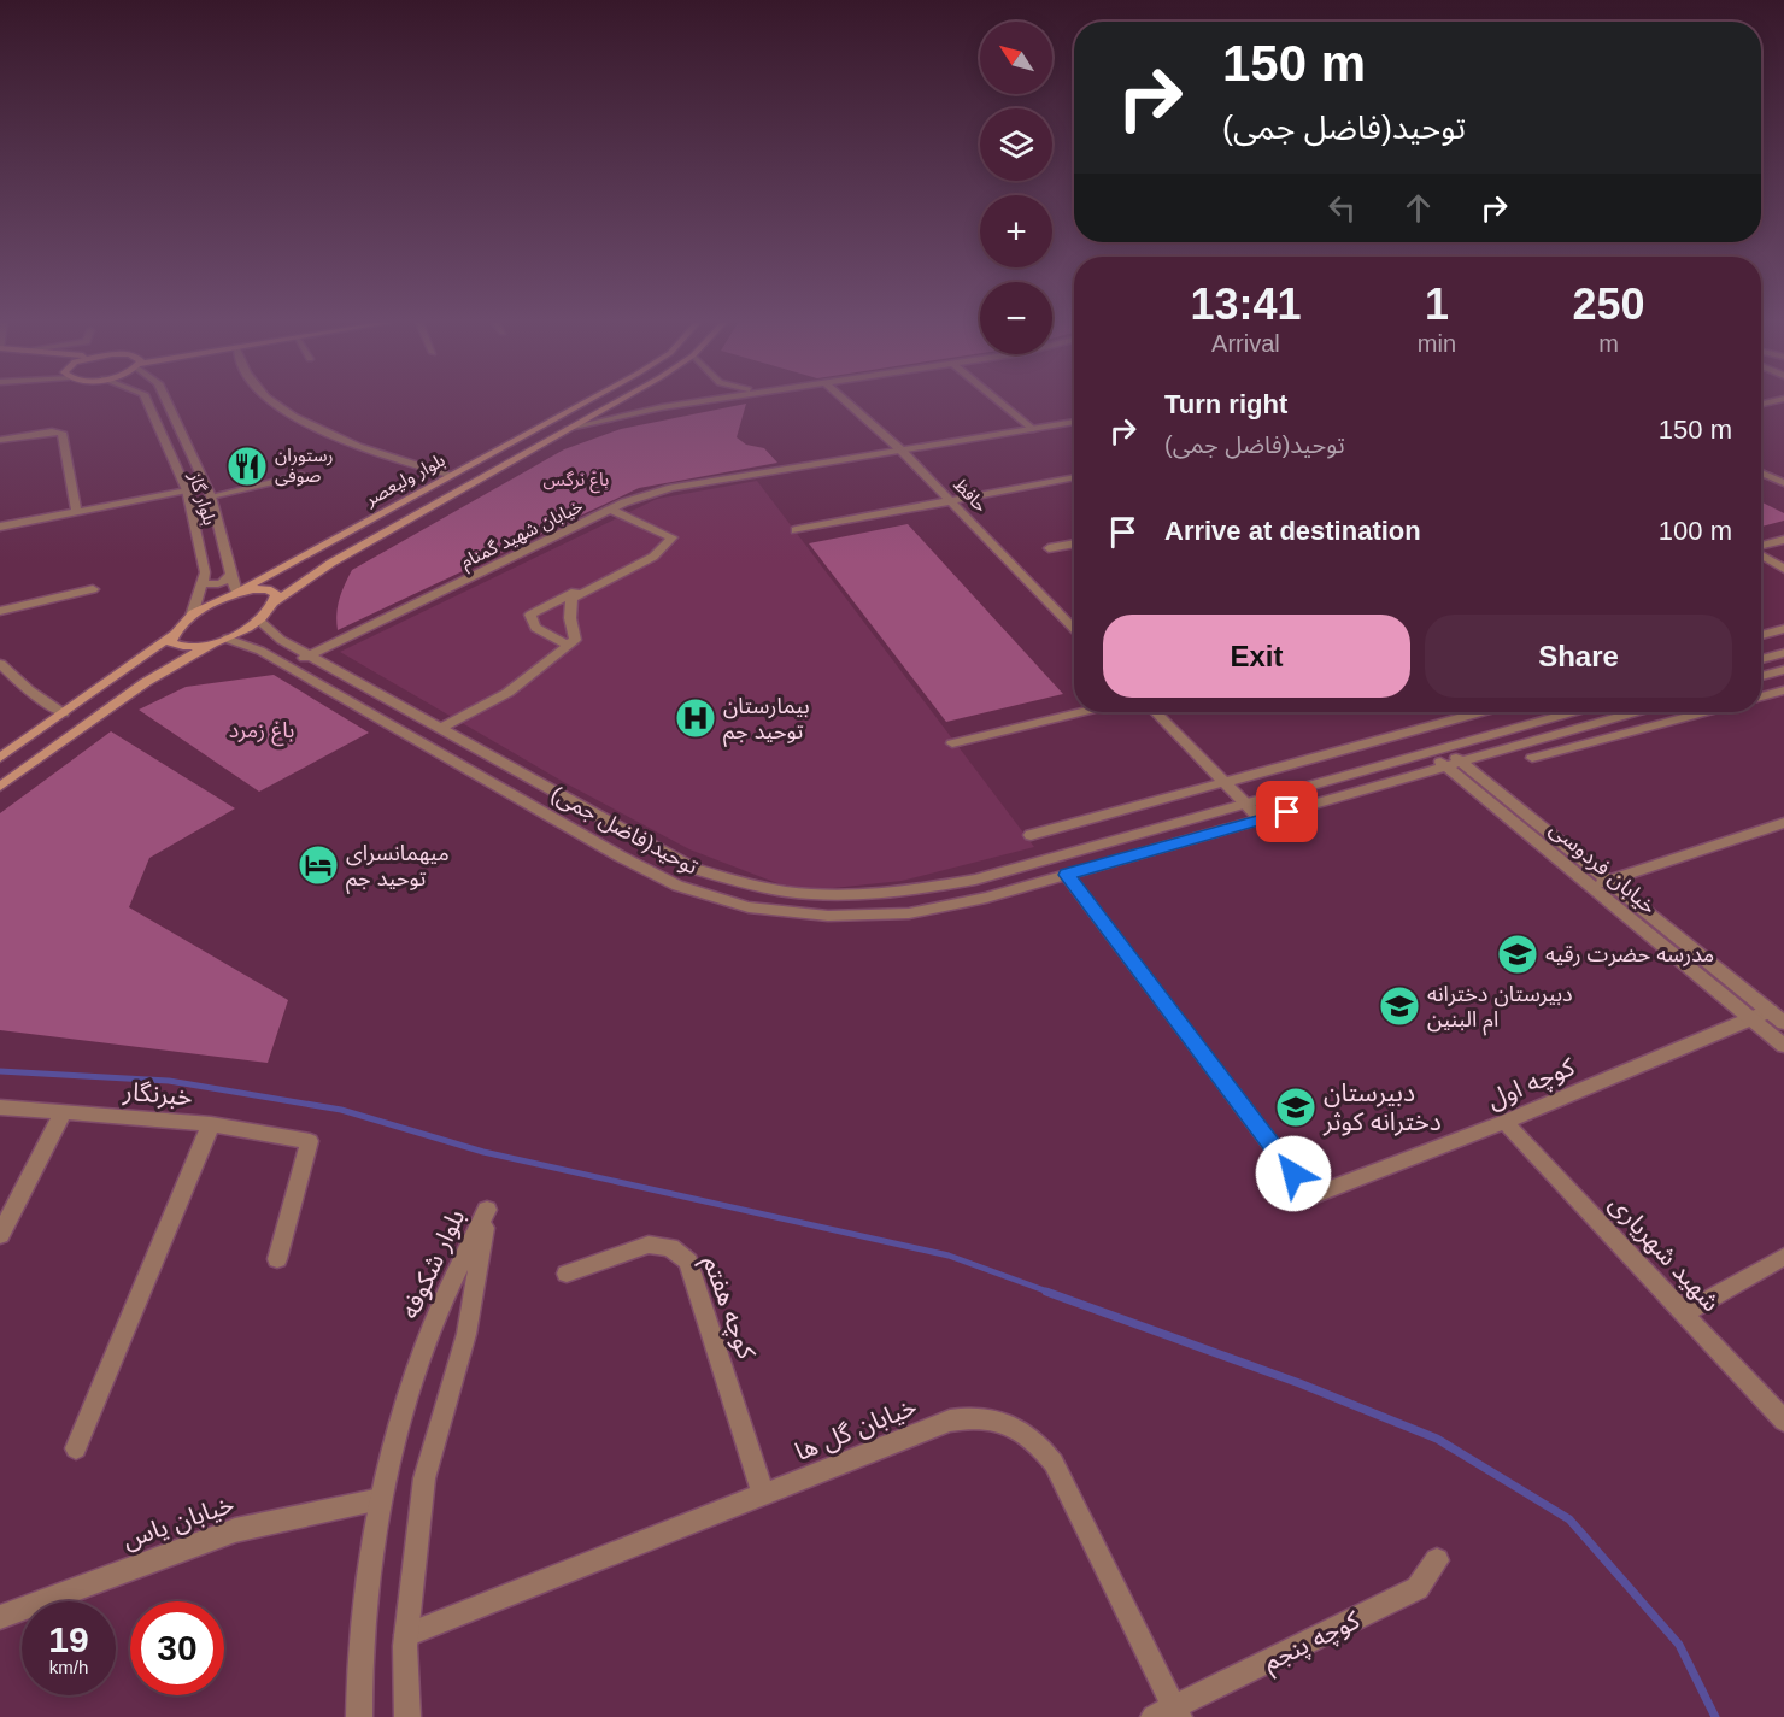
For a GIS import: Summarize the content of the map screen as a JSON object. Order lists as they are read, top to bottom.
{
  "streets": {
    "main road": ["بلوار ولیعصر"],
    "street": [
      "حافظ",
      "بلوار گاز",
      "خیابان شهید گمنام",
      "توحید(فاضل جمی)",
      "خیابان فردوسی",
      "کوچه اول",
      "خبرنگار",
      "شهید شهریاری",
      "بلوار شکوفه",
      "کوچه هفتم",
      "خیابان گل ها",
      "خیابان یاس",
      "کوچه پنجم"
    ]
  },
  "crossings": [
    ["بلوار ولیعصر", "بلوار گاز"],
    ["بلوار ولیعصر", "توحید(فاضل جمی)"],
    ["حافظ", "خیابان شهید گمنام"],
    ["خیابان شهید گمنام", "توحید(فاضل جمی)"],
    ["توحید(فاضل جمی)", "خیابان فردوسی"],
    ["توحید(فاضل جمی)", "کوچه اول"],
    ["خیابان فردوسی", "کوچه اول"],
    ["کوچه اول", "شهید شهریاری"],
    ["بلوار شکوفه", "خیابان گل ها"],
    ["بلوار شکوفه", "خیابان یاس"],
    ["کوچه هفتم", "خیابان گل ها"],
    ["خیابان گل ها", "کوچه پنجم"]
  ],
  "parks": ["باغ نرگس", "باغ زمرد"],
  "places": {
    "restaurant": ["رستوران صوفی"],
    "hospital": ["بیمارستان توحید جم"],
    "hotel": ["میهمانسرای توحید جم"],
    "school or university": ["مدرسه حضرت رقیه", "دبیرستان دخترانه ام البنین", "دبیرستان دخترانه کوثر"]
  },
  "north": "top left",
  "page": {
    "map_buttons": ["+", "−"],
    "turn": ["150 m", "توحید(فاضل جمی)"],
    "eta": [
      "13:41",
      "Arrival",
      "1",
      "min",
      "250",
      "m"
    ],
    "list": [
      {
        "name": "Turn right",
        "note": "توحید(فاضل جمی)",
        "value": "150 m"
      },
      {
        "name": "Arrive at destination",
        "value": "100 m"
      }
    ],
    "buttons": ["Exit", "Share"],
    "speed": "19 km/h",
    "limit": "30"
  }
}
